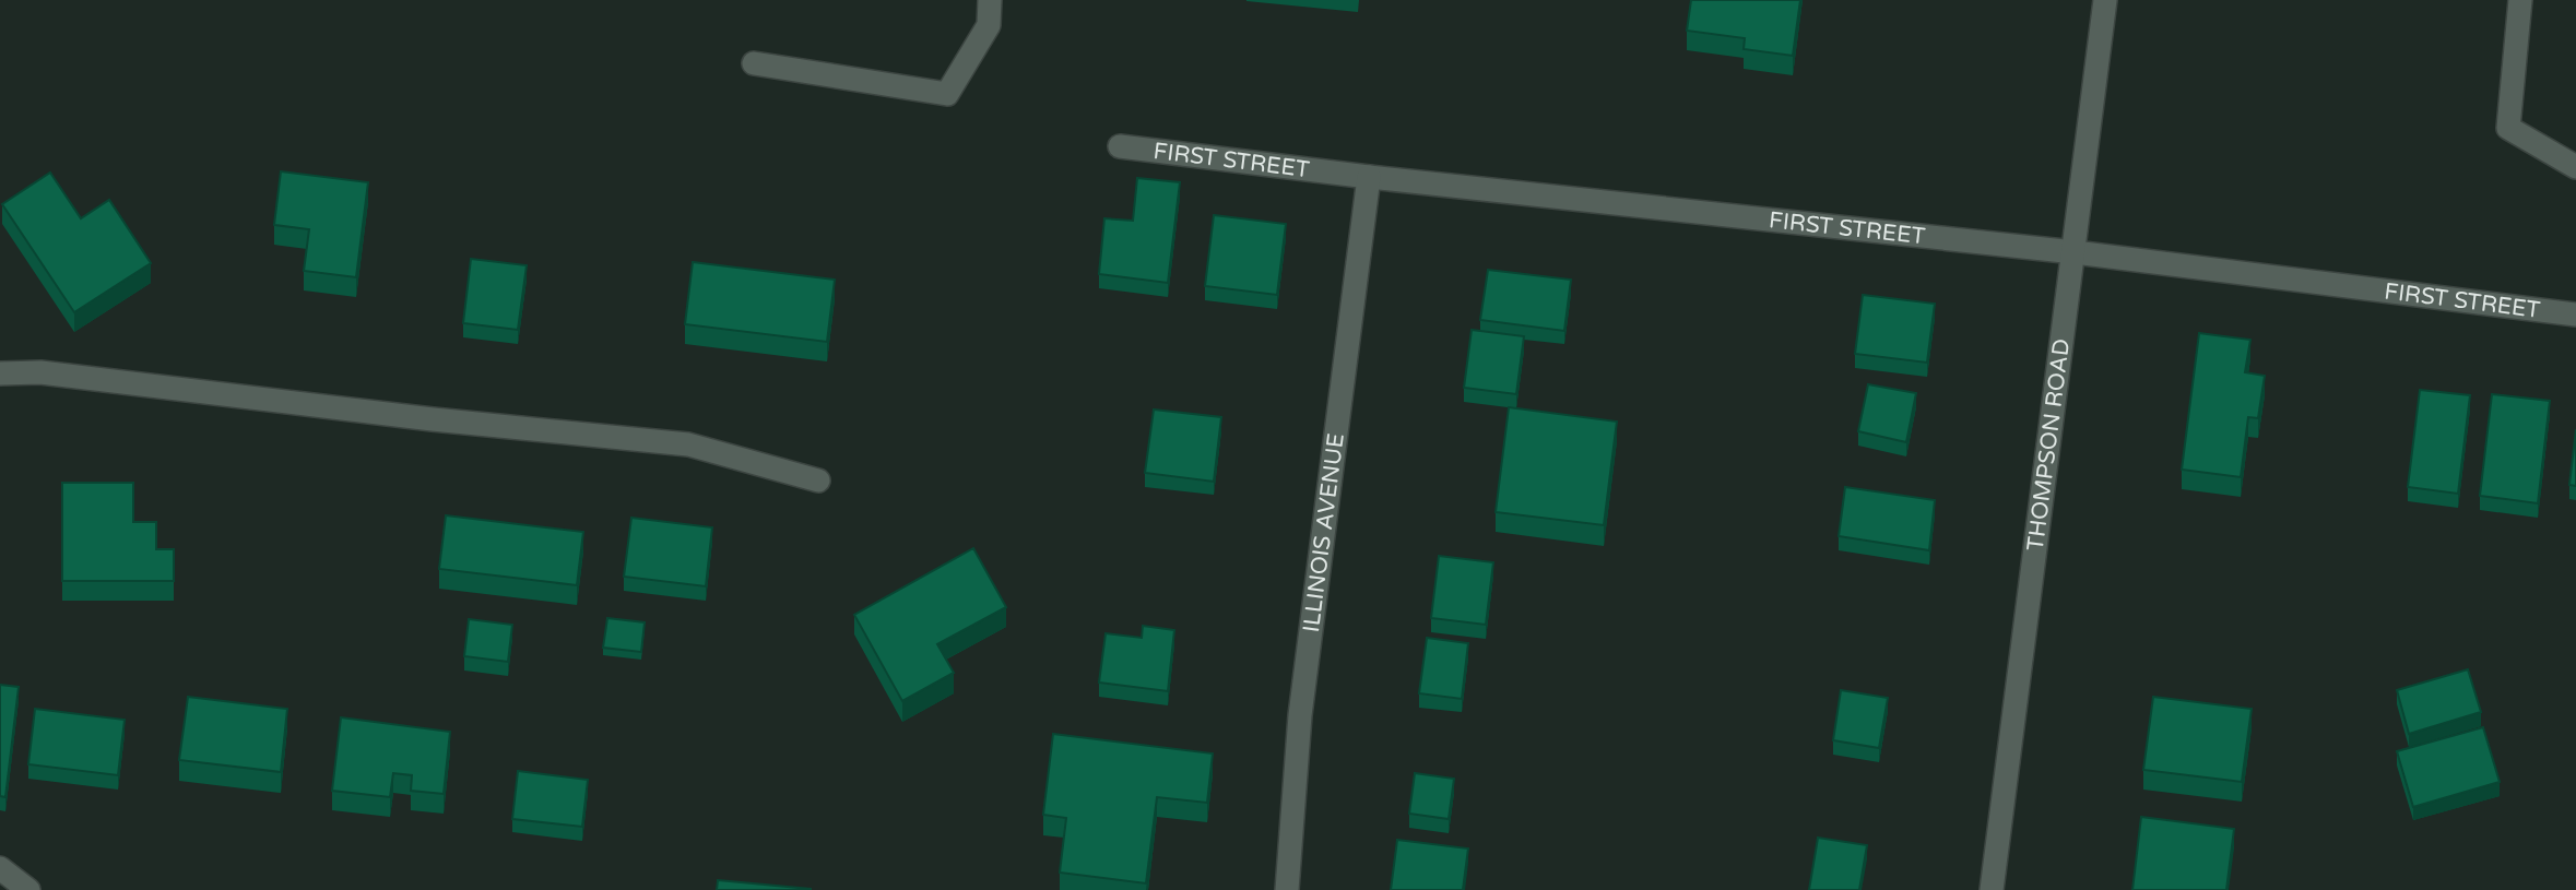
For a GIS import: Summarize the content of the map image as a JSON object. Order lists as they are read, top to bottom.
{
  "streets": {
    "street": ["FIRST STREET", "THOMPSON ROAD", "ILLINOIS AVENUE"]
  },
  "crossings": [
    ["FIRST STREET", "THOMPSON ROAD"],
    ["FIRST STREET", "ILLINOIS AVENUE"]
  ]
}
